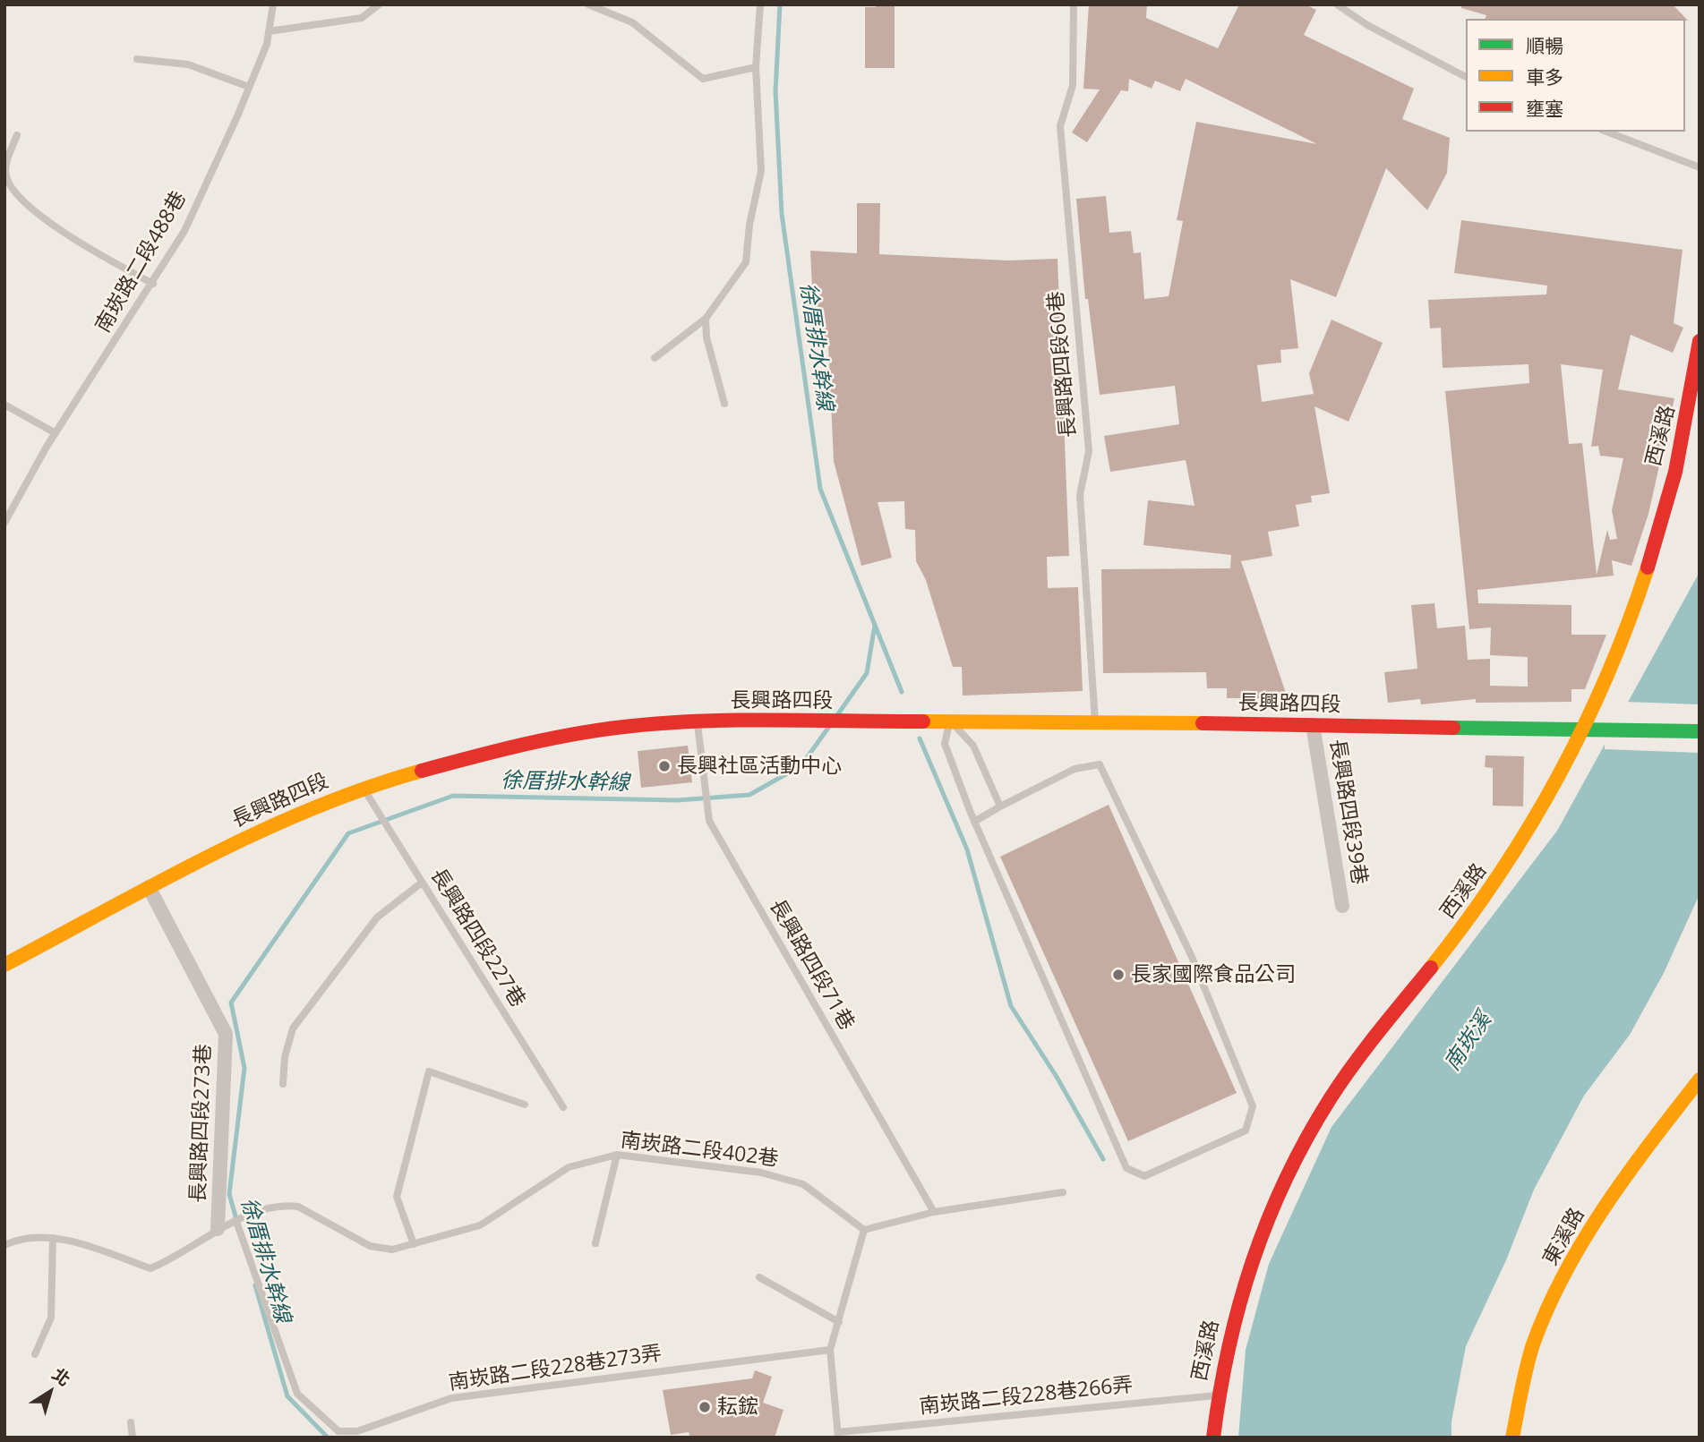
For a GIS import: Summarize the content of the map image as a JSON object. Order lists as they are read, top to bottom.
{
  "streets": {
    "street": [
      "西溪路",
      "長興路四段",
      "長興路四段39巷",
      "長興路四段273巷",
      "東溪路"
    ],
    "lane": [
      "南崁路二段488巷",
      "長興路四段60巷",
      "長興路四段227巷",
      "長興路四段71巷",
      "南崁路二段402巷",
      "南崁路二段228巷273弄",
      "南崁路二段228巷266弄"
    ]
  },
  "crossings": [
    ["長興路四段60巷", "長興路四段"],
    ["西溪路", "長興路四段"],
    ["西溪路", "南崁路二段228巷266弄"],
    ["長興路四段", "長興路四段39巷"],
    ["長興路四段", "長興路四段227巷"],
    ["長興路四段", "長興路四段71巷"],
    ["長興路四段", "長興路四段273巷"],
    ["長興路四段273巷", "南崁路二段402巷"],
    ["南崁路二段402巷", "南崁路二段228巷273弄"]
  ],
  "water": ["徐厝排水幹線", "南崁溪"],
  "places": ["長興社區活動中心", "長家國際食品公司", "耘鋐"],
  "legend": ["順暢", "車多", "壅塞"],
  "north": "top right"
}
